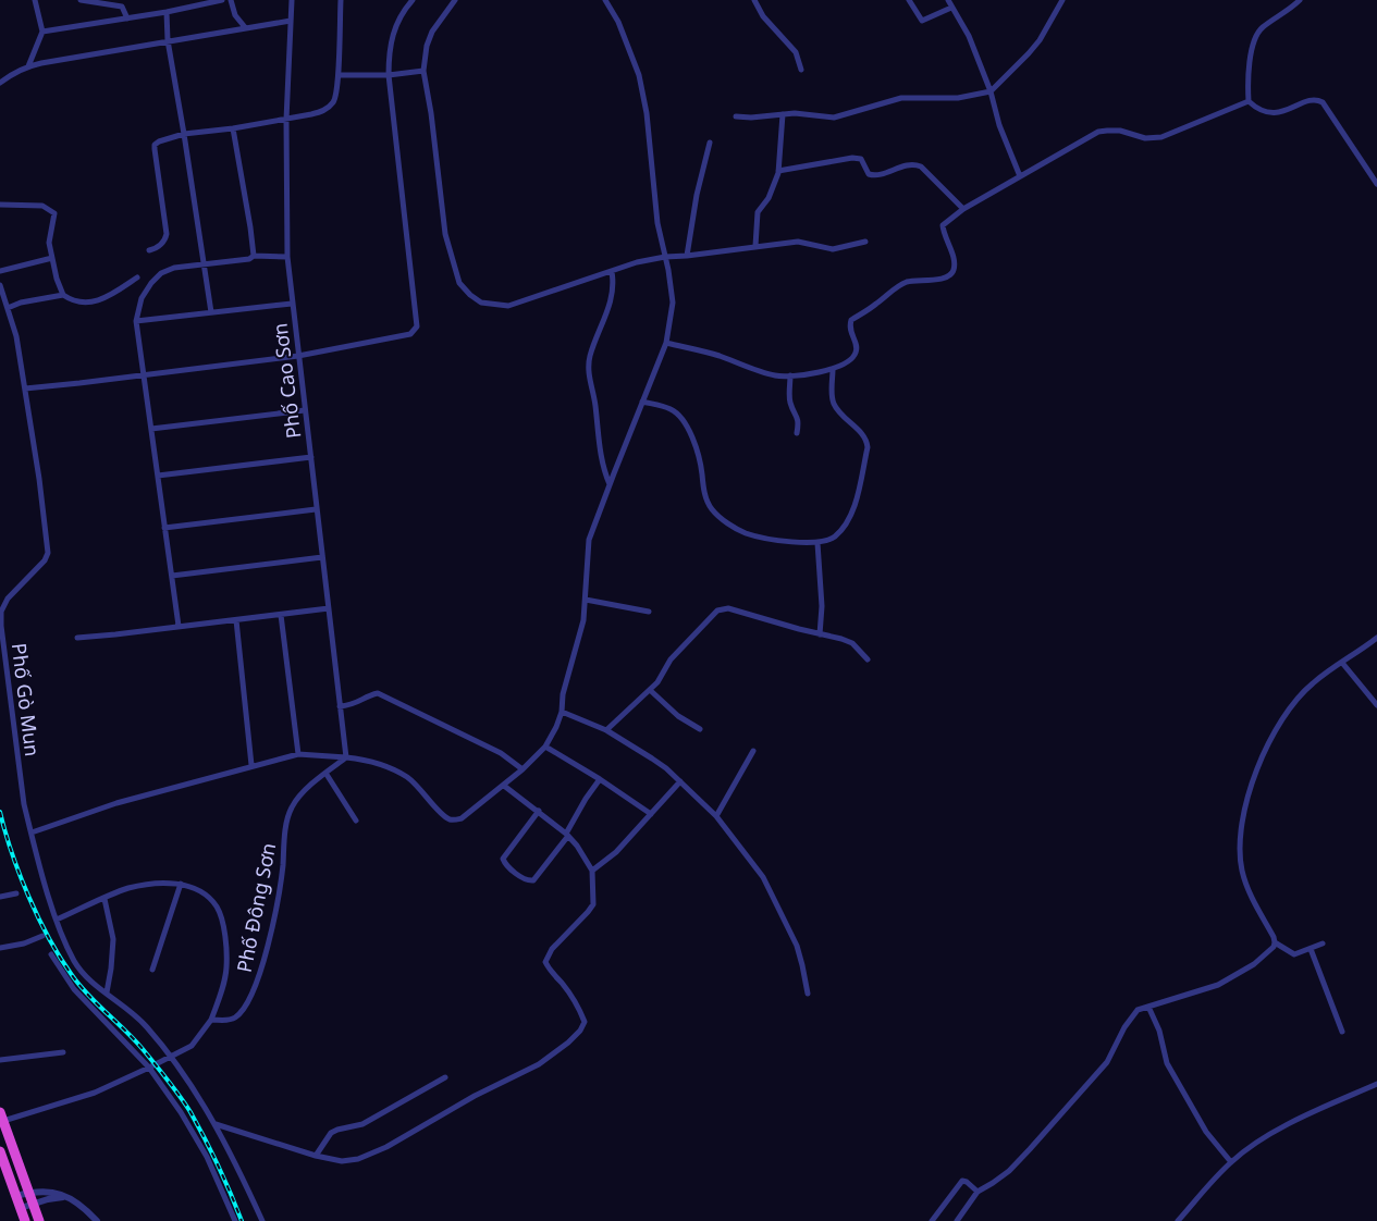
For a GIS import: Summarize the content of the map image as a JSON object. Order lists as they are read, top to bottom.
{
  "streets": {
    "street": ["Phố Cao Sơn", "Phố Gò Mun", "Phố Đông Sơn"]
  },
  "crossings": [
    ["Phố Cao Sơn", "Phố Đông Sơn"]
  ]
}
